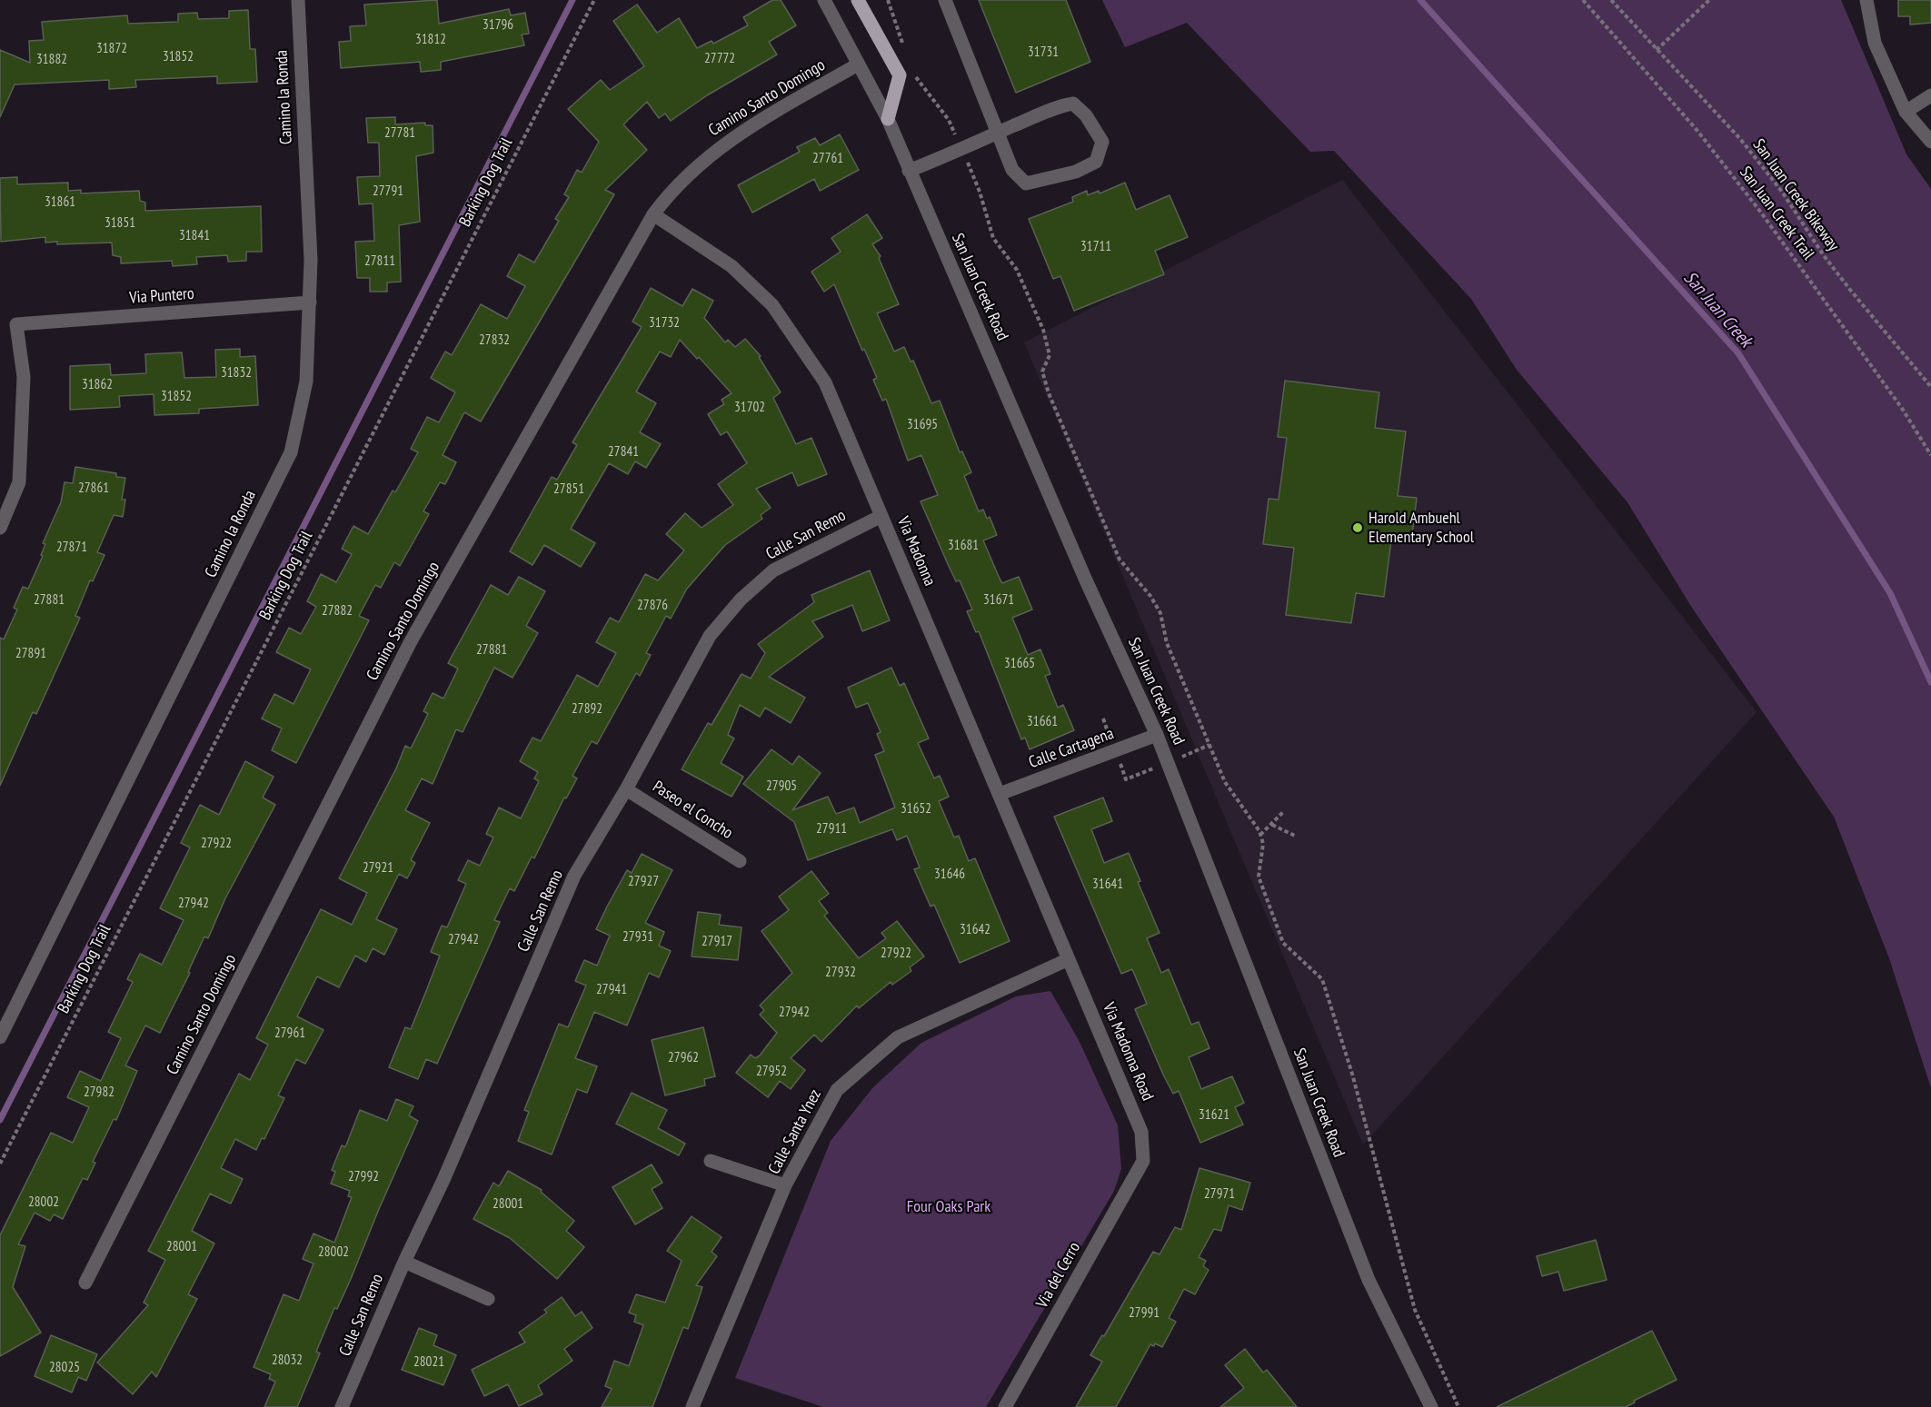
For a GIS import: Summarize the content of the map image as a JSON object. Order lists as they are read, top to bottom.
{
  "streets": {
    "street": [
      "Camino la Ronda",
      "Camino Santo Domingo",
      "San Juan Creek Road",
      "Via Puntero",
      "Calle San Remo",
      "Via Madonna",
      "Calle Cartagena",
      "Paseo el Concho",
      "Via Madonna Road",
      "Calle Santa Ynez",
      "Via del Cerro"
    ],
    "path": ["Barking Dog Trail", "San Juan Creek Bikeway", "San Juan Creek Trail"]
  },
  "crossings": [
    ["Camino la Ronda", "Via Puntero"],
    ["Camino Santo Domingo", "San Juan Creek Road"],
    ["Camino Santo Domingo", "Via Madonna"],
    ["San Juan Creek Road", "Calle Cartagena"],
    ["Calle San Remo", "Via Madonna"],
    ["Calle San Remo", "Paseo el Concho"],
    ["Via Madonna", "Calle Cartagena"],
    ["Via Madonna", "Via Madonna Road"],
    ["Via Madonna", "Calle Santa Ynez"],
    ["Via Madonna Road", "Calle Santa Ynez"],
    ["Via Madonna Road", "Via del Cerro"]
  ],
  "water": ["San Juan Creek"],
  "parks": ["Four Oaks Park"],
  "places": ["Harold Ambuehl Elementary School"],
  "house_numbers": [
    "31796",
    "31812",
    "31872",
    "31731",
    "31852",
    "27772",
    "31882",
    "27781",
    "27761",
    "27791",
    "31861",
    "31851",
    "31841",
    "31711",
    "27811",
    "31732",
    "27832",
    "31832",
    "31862",
    "31852",
    "31702",
    "31695",
    "27841",
    "27861",
    "27851",
    "31681",
    "27871",
    "27881",
    "31671",
    "27876",
    "27882",
    "27881",
    "27891",
    "31665",
    "27892",
    "31661",
    "27905",
    "31652",
    "27911",
    "27922",
    "27921",
    "31646",
    "27927",
    "31641",
    "27942",
    "31642",
    "27931",
    "27942",
    "27917",
    "27922",
    "27932",
    "27941",
    "27942",
    "27961",
    "27962",
    "27952",
    "27982",
    "31621",
    "27992",
    "27971",
    "28002",
    "28001",
    "28001",
    "28002",
    "27991",
    "28032",
    "28021",
    "28025"
  ]
}
